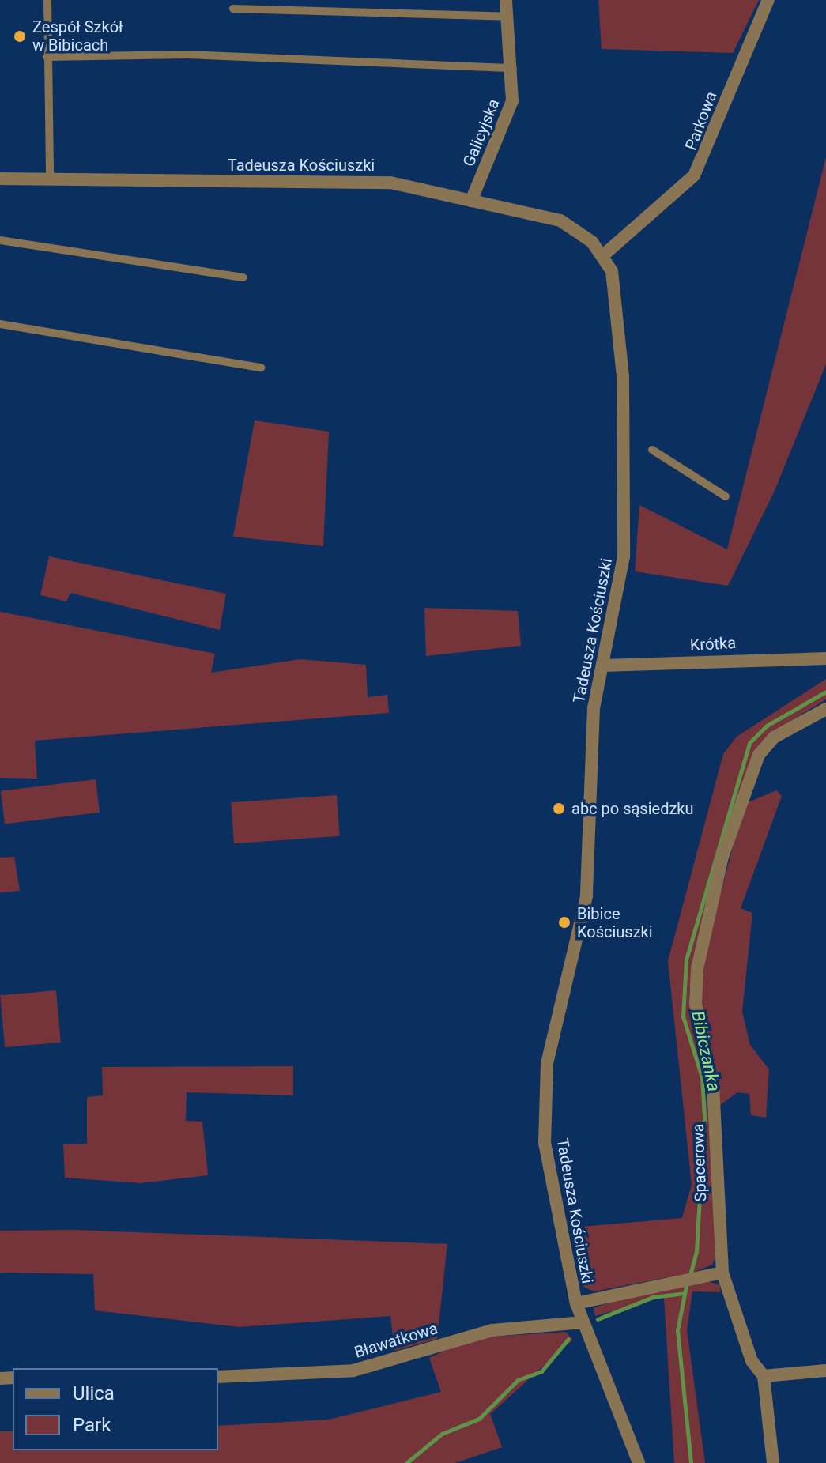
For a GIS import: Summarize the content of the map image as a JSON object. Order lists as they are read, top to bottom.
{
  "streets": {
    "street": [
      "Parkowa",
      "Galicyjska",
      "Tadeusza Kościuszki",
      "Krótka",
      "Spacerowa",
      "Bławatkowa"
    ]
  },
  "crossings": [
    ["Parkowa", "Tadeusza Kościuszki"],
    ["Galicyjska", "Tadeusza Kościuszki"],
    ["Tadeusza Kościuszki", "Krótka"],
    ["Tadeusza Kościuszki", "Bławatkowa"]
  ],
  "water": ["Bibiczanka"],
  "places": ["Zespół Szkół w Bibicach", "abc po sąsiedzku", "Bibice Kościuszki"],
  "legend": ["Ulica", "Park"]
}
